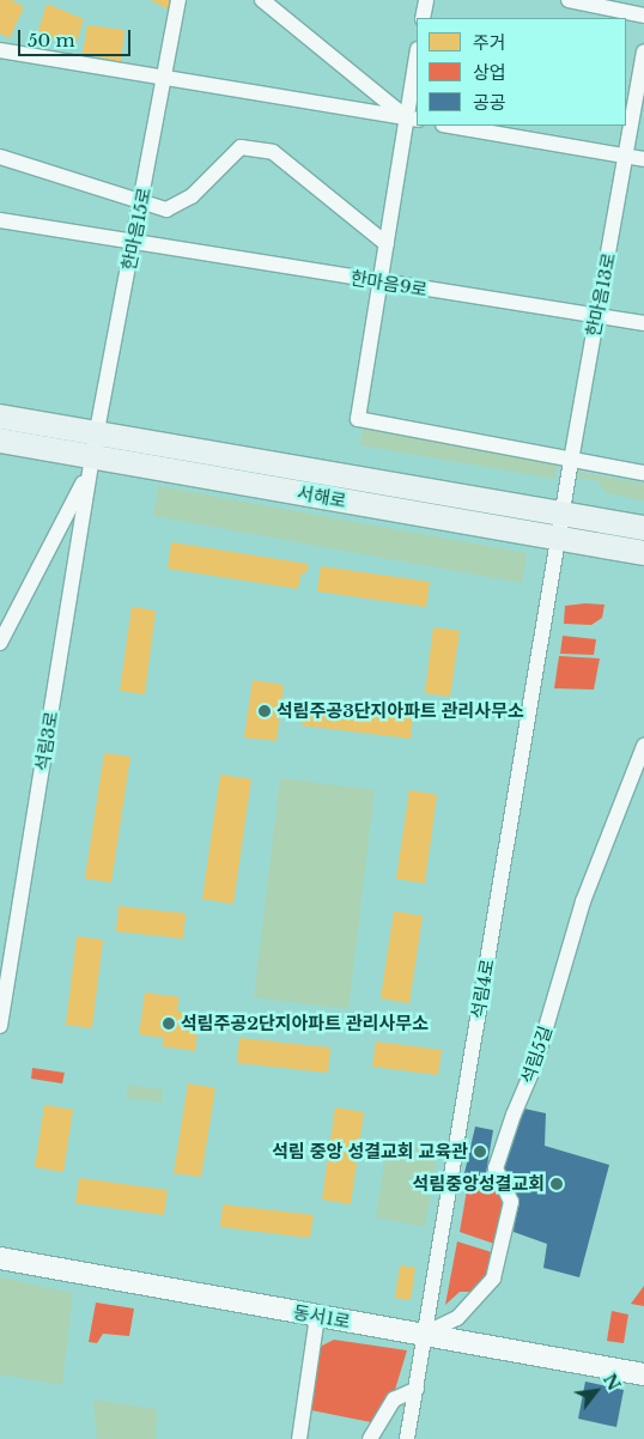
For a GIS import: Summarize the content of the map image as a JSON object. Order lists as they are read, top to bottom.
{
  "streets": {
    "main road": ["서해로"],
    "street": [
      "한마음15로",
      "한마음9로",
      "한마음13로",
      "석림3로",
      "석림4로",
      "석림5길",
      "동서1로"
    ]
  },
  "crossings": [
    ["한마음15로", "한마음9로"],
    ["한마음15로", "서해로"],
    ["한마음15로", "석림3로"],
    ["한마음9로", "한마음13로"],
    ["한마음13로", "서해로"],
    ["한마음13로", "석림4로"],
    ["서해로", "석림3로"],
    ["서해로", "석림4로"],
    ["석림4로", "석림5길"],
    ["석림4로", "동서1로"],
    ["석림5길", "동서1로"]
  ],
  "places": [
    "석림주공3단지아파트 관리사무소",
    "석림주공2단지아파트 관리사무소",
    "석림 중앙 성결교회 교육관",
    "석림중앙성결교회"
  ],
  "legend": ["주거", "상업", "공공"],
  "scale_bar": "50 m",
  "north": "top right"
}
